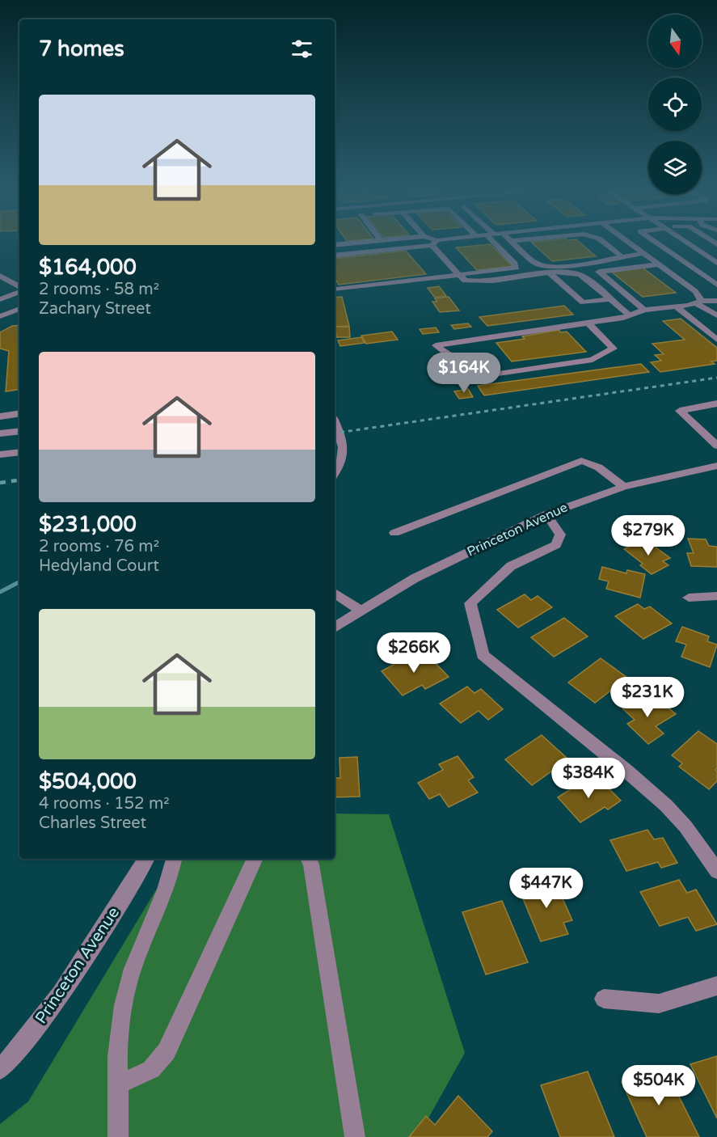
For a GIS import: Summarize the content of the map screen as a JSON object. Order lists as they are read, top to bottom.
{
  "streets": {
    "street": ["Princeton Avenue"]
  },
  "north": "bottom",
  "page": {
    "heading": "7 homes",
    "list": [
      {
        "name": "$164,000",
        "note": "2 rooms · 58 m² · Zachary Street"
      },
      {
        "name": "$231,000",
        "note": "2 rooms · 76 m² · Hedyland Court"
      },
      {
        "name": "$504,000",
        "note": "4 rooms · 152 m² · Charles Street"
      }
    ],
    "price": [
      "$164K",
      "$279K",
      "$266K",
      "$231K",
      "$384K",
      "$447K",
      "$504K"
    ]
  }
}
